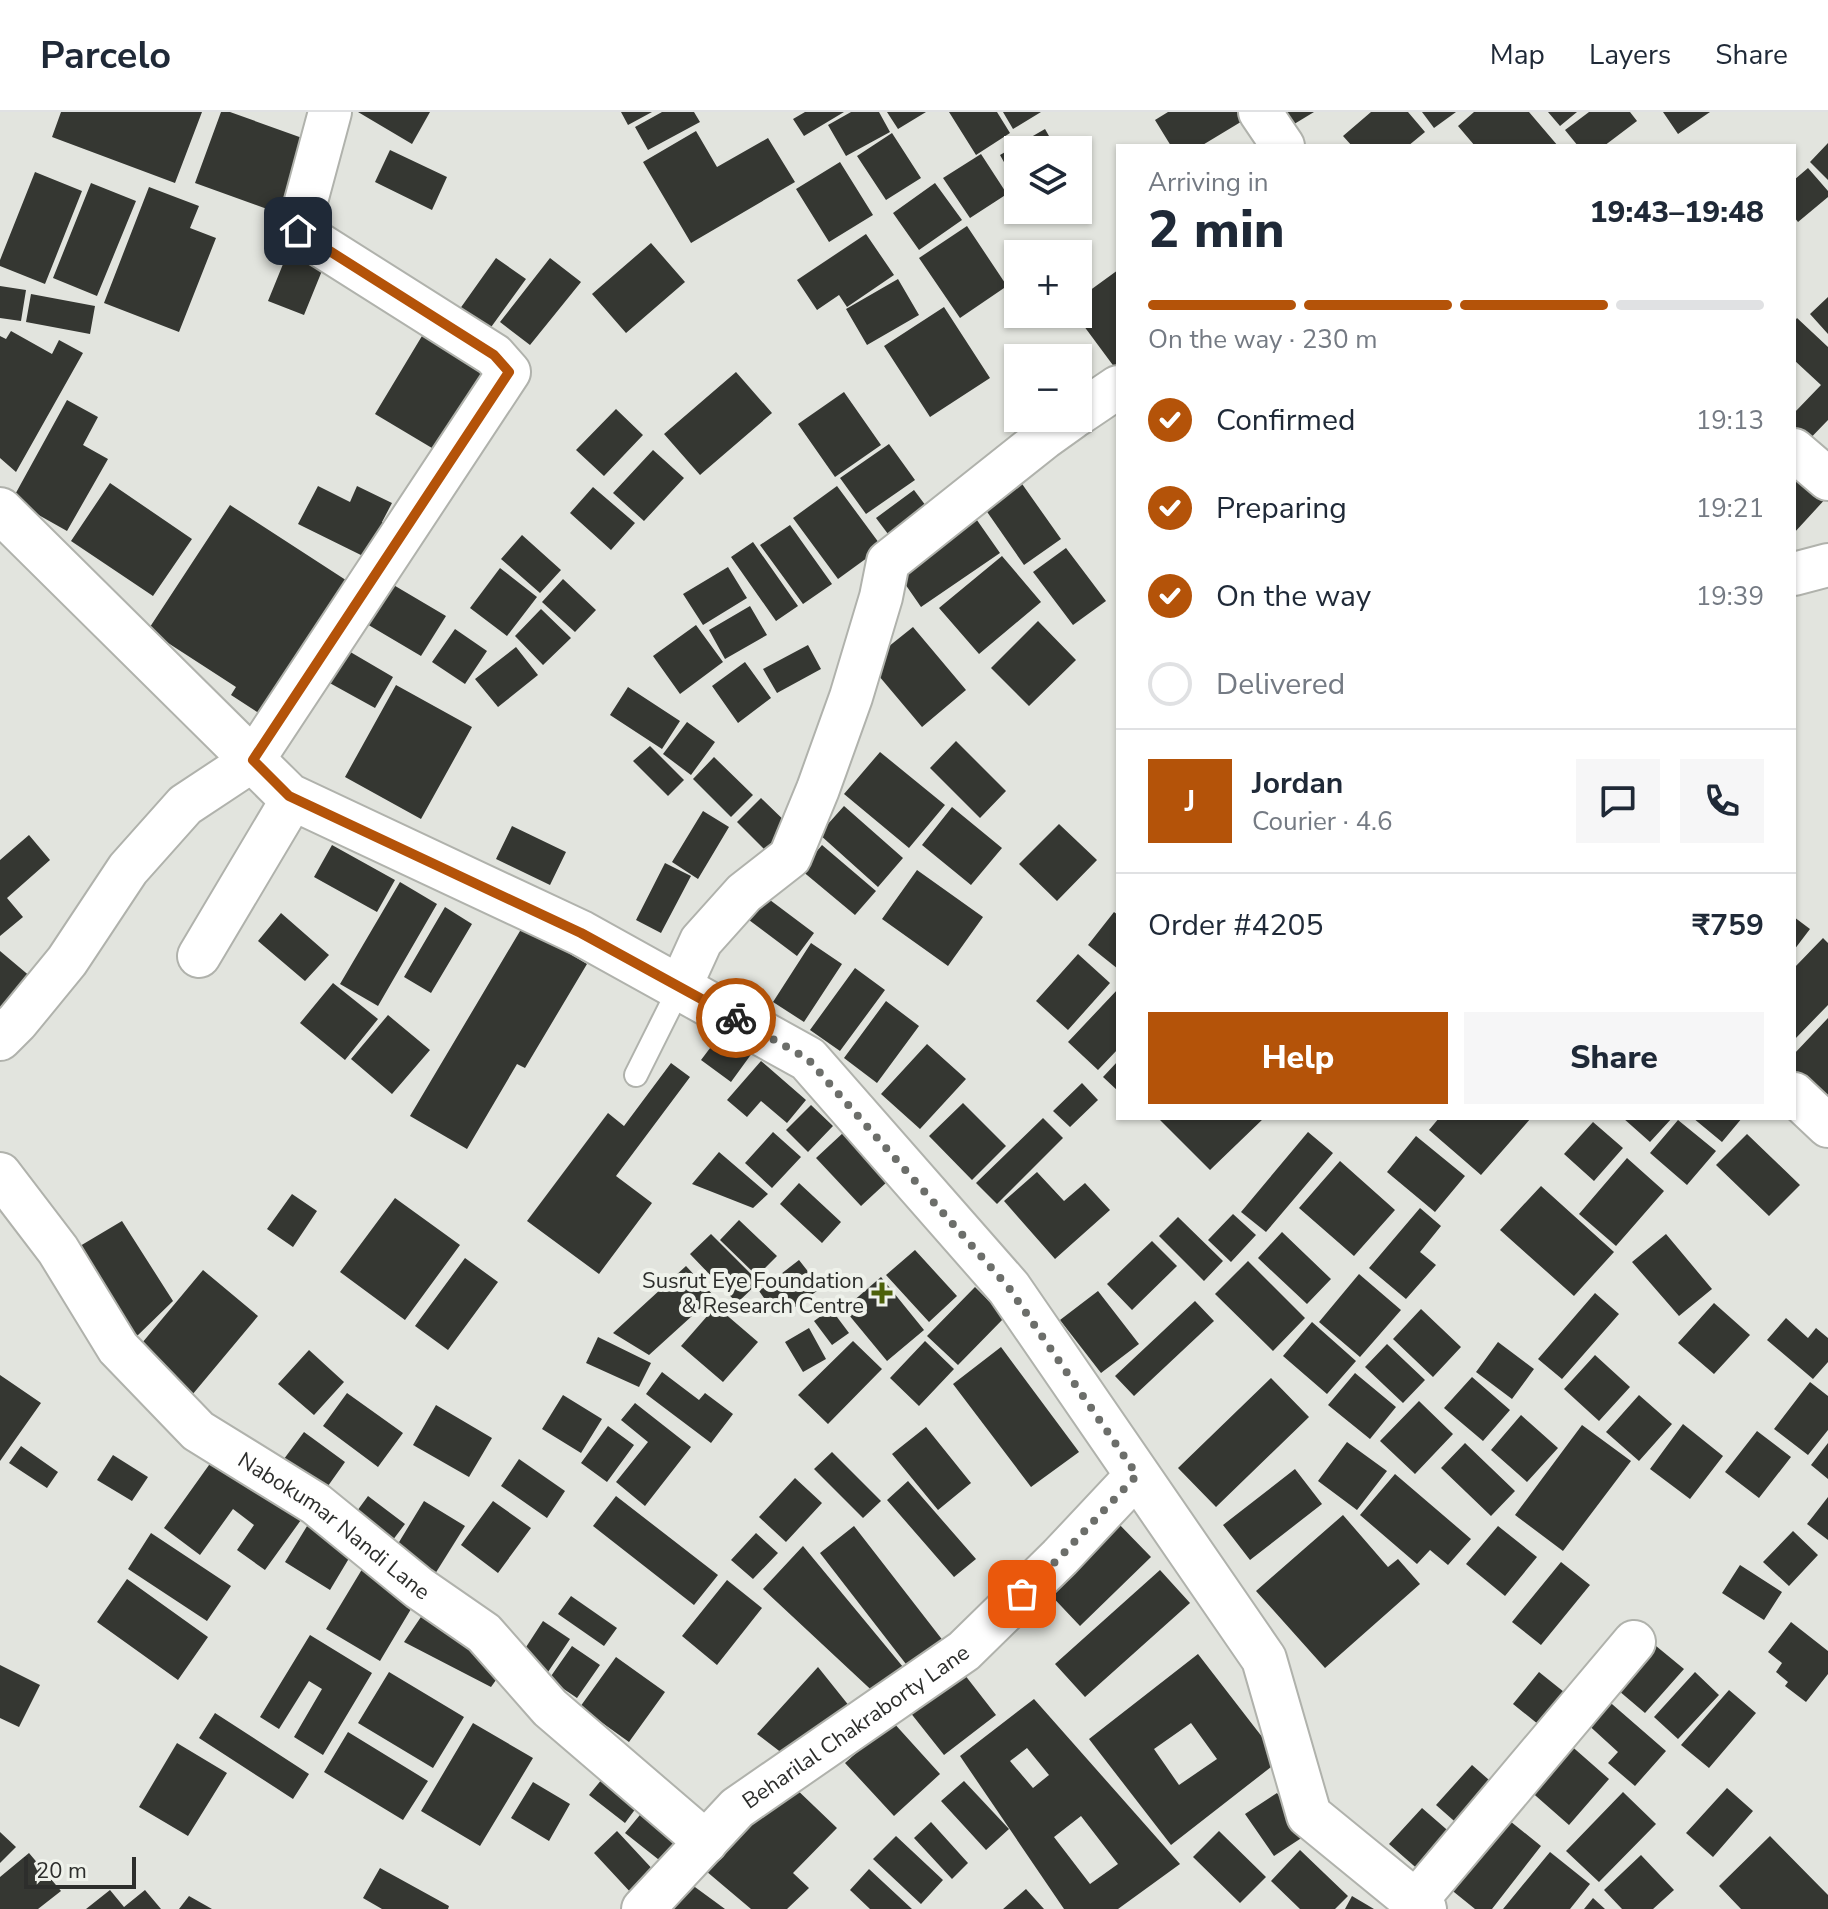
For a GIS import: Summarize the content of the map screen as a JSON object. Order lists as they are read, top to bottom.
{
  "streets": {
    "street": ["Nabokumar Nandi Lane", "Beharilal Chakraborty Lane"]
  },
  "crossings": [
    ["Nabokumar Nandi Lane", "Beharilal Chakraborty Lane"]
  ],
  "places": {
    "health": ["Susrut Eye Foundation & Research Centre"]
  },
  "scale_bar": "20 m",
  "page": {
    "header": "Parcelo",
    "nav": ["Map", "Layers", "Share"],
    "map_buttons": ["+", "−"],
    "heading": ["2 min", "Arriving in", "19:43–19:48"],
    "panel": [
      "Jordan",
      "Courier · 4.6",
      "Order #4205",
      "₹759"
    ],
    "bar": "On the way · 230 m",
    "list": [
      ["Confirmed", "19:13"],
      ["Preparing", "19:21"],
      ["On the way", "19:39"],
      "Delivered"
    ],
    "round": "J",
    "buttons": ["Help", "Share"],
    "scale": "20 m"
  }
}
